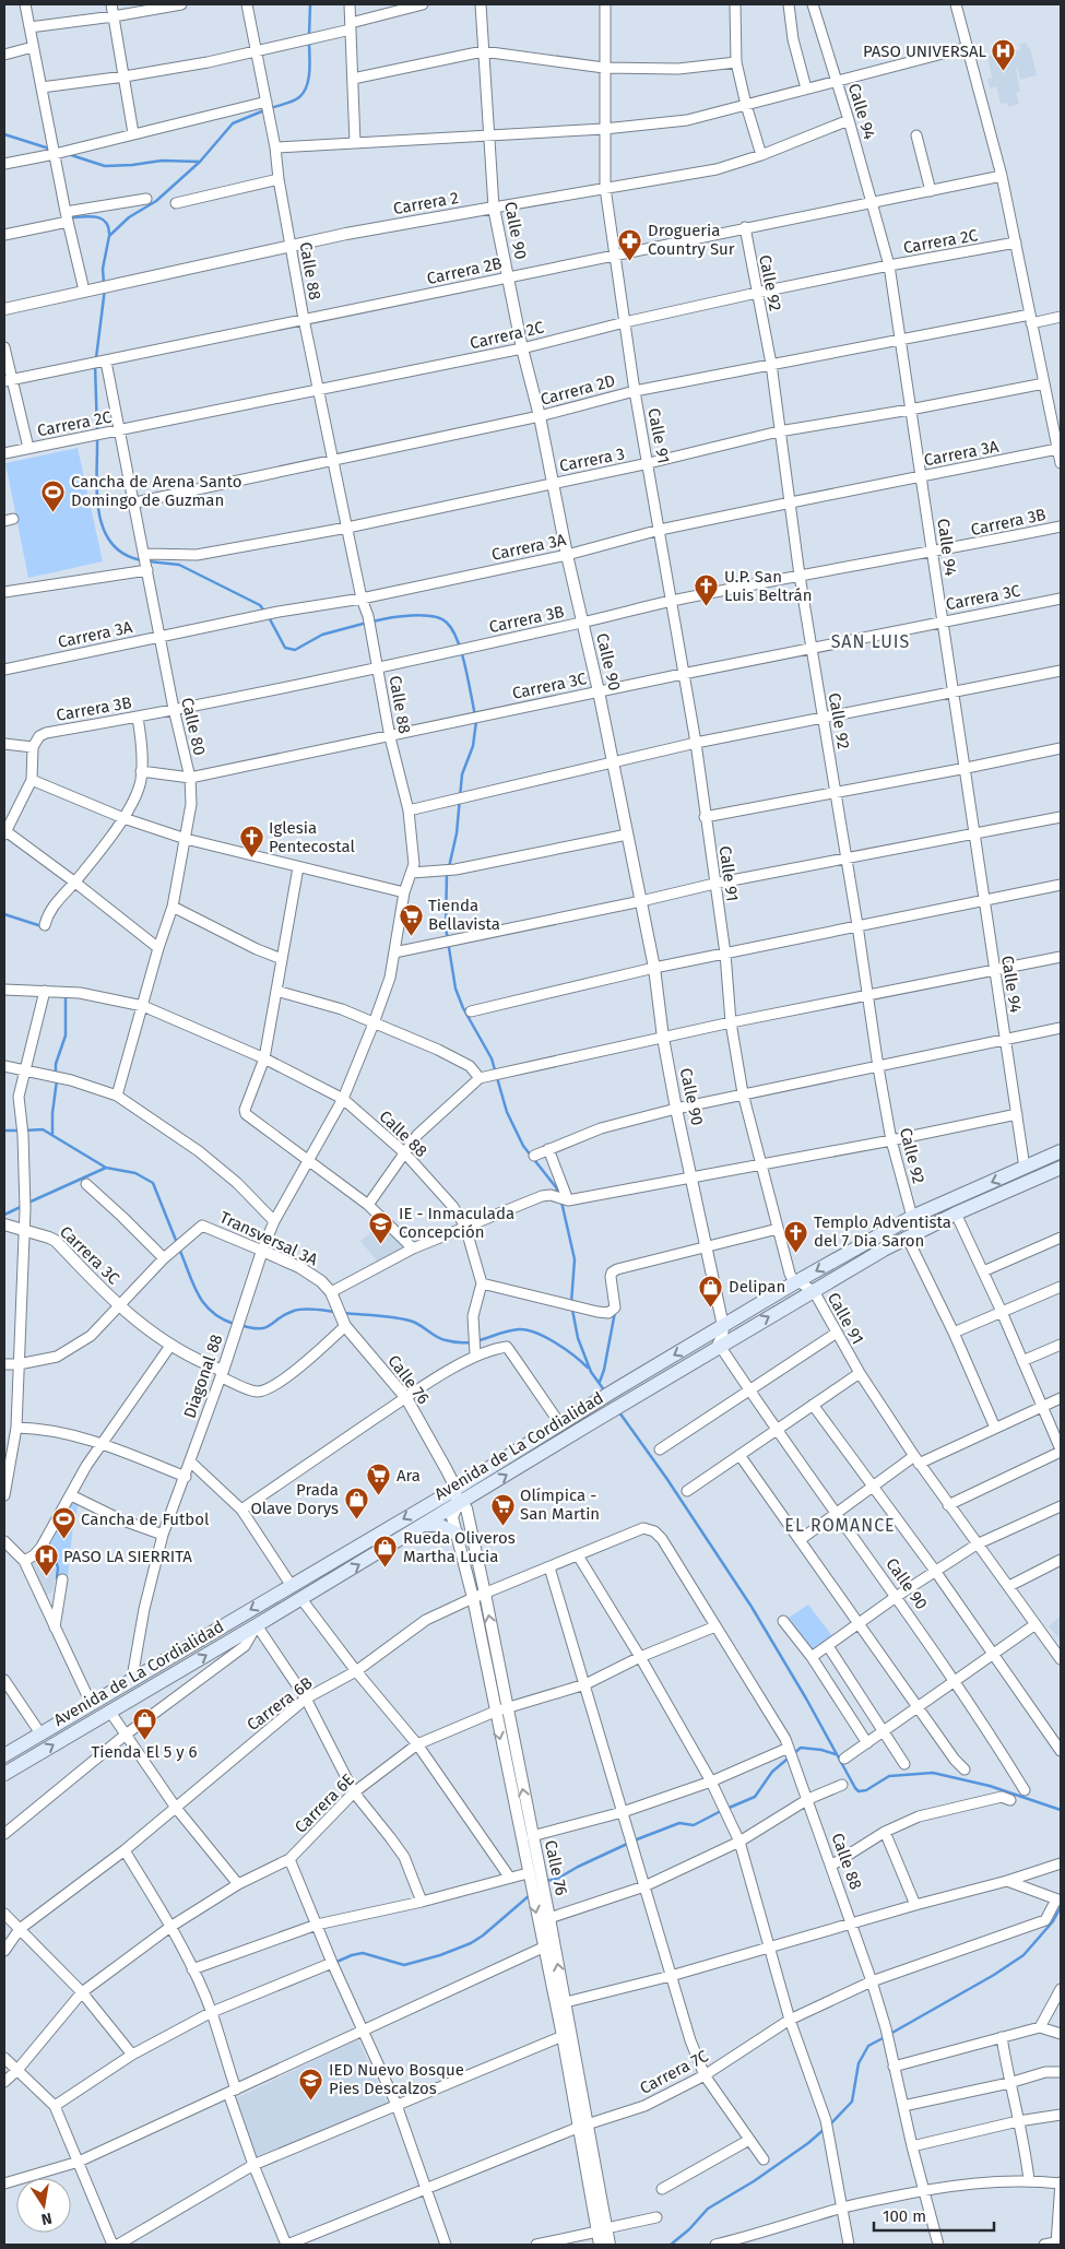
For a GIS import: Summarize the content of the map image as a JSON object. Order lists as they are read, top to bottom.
{
  "streets": {
    "main road": ["Avenida de La Cordialidad"],
    "street": [
      "Calle 94",
      "Carrera 2",
      "Calle 90",
      "Carrera 2C",
      "Calle 88",
      "Carrera 2B",
      "Calle 92",
      "Carrera 2D",
      "Calle 91",
      "Carrera 3A",
      "Carrera 3",
      "Carrera 3B",
      "Carrera 3C",
      "Calle 80",
      "Transversal 3A",
      "Diagonal 88",
      "Calle 76",
      "Carrera 6B",
      "Carrera 6E",
      "Carrera 7C"
    ]
  },
  "crossings": [
    ["Calle 94", "Carrera 2"],
    ["Calle 94", "Carrera 2C"],
    ["Calle 94", "Carrera 2B"],
    ["Calle 94", "Carrera 2D"],
    ["Calle 94", "Carrera 3A"],
    ["Calle 94", "Carrera 3"],
    ["Calle 94", "Carrera 3B"],
    ["Calle 94", "Carrera 3C"],
    ["Calle 94", "Avenida de La Cordialidad"],
    ["Carrera 2", "Calle 90"],
    ["Carrera 2", "Calle 88"],
    ["Carrera 2", "Calle 91"],
    ["Calle 90", "Carrera 2C"],
    ["Calle 90", "Carrera 2B"],
    ["Calle 90", "Carrera 2D"],
    ["Calle 90", "Carrera 3A"],
    ["Calle 90", "Carrera 3"],
    ["Calle 90", "Carrera 3B"],
    ["Calle 90", "Carrera 3C"],
    ["Calle 90", "Avenida de La Cordialidad"],
    ["Carrera 2C", "Calle 88"],
    ["Carrera 2C", "Calle 92"],
    ["Carrera 2C", "Calle 91"],
    ["Carrera 2C", "Calle 80"],
    ["Calle 88", "Carrera 2B"],
    ["Calle 88", "Carrera 2D"],
    ["Calle 88", "Carrera 3A"],
    ["Calle 88", "Carrera 3"],
    ["Calle 88", "Carrera 3B"],
    ["Calle 88", "Carrera 3C"],
    ["Calle 88", "Diagonal 88"],
    ["Calle 88", "Carrera 6B"],
    ["Calle 88", "Carrera 6E"],
    ["Calle 88", "Carrera 7C"],
    ["Carrera 2B", "Calle 92"],
    ["Carrera 2B", "Calle 91"],
    ["Carrera 2B", "Calle 80"],
    ["Calle 92", "Carrera 2D"],
    ["Calle 92", "Carrera 3A"],
    ["Calle 92", "Carrera 3"],
    ["Calle 92", "Carrera 3B"],
    ["Calle 92", "Carrera 3C"],
    ["Calle 92", "Avenida de La Cordialidad"],
    ["Carrera 2D", "Calle 91"],
    ["Carrera 2D", "Calle 80"],
    ["Calle 91", "Carrera 3A"],
    ["Calle 91", "Carrera 3"],
    ["Calle 91", "Carrera 3B"],
    ["Calle 91", "Carrera 3C"],
    ["Calle 91", "Avenida de La Cordialidad"],
    ["Carrera 3A", "Calle 80"],
    ["Carrera 3", "Calle 80"],
    ["Carrera 3B", "Calle 80"],
    ["Carrera 3C", "Calle 80"],
    ["Carrera 3C", "Diagonal 88"],
    ["Transversal 3A", "Diagonal 88"],
    ["Transversal 3A", "Calle 76"],
    ["Diagonal 88", "Avenida de La Cordialidad"],
    ["Calle 76", "Avenida de La Cordialidad"],
    ["Calle 76", "Carrera 6B"],
    ["Calle 76", "Carrera 6E"],
    ["Calle 76", "Carrera 7C"]
  ],
  "districts": ["SAN LUIS", "EL ROMANCE"],
  "places": {
    "hospital": ["PASO UNIVERSAL", "PASO LA SIERRITA"],
    "pharmacy": ["Drogueria Country Sur"],
    "sports": ["Cancha de Arena Santo Domingo de Guzman", "Cancha de Futbol"],
    "church": ["U.P. San Luis Beltrán", "Iglesia Pentecostal", "Templo Adventista del 7 Dia Saron"],
    "supermarket": ["Tienda Bellavista", "Ara", "Olímpica - San Martin"],
    "school or university": ["IE - Inmaculada Concepción", "IED Nuevo Bosque Pies Descalzos"],
    "shop": [
      "Delipan",
      "Prada Olave Dorys",
      "Rueda Oliveros Martha Lucia",
      "Tienda El 5 y 6"
    ]
  },
  "scale_bar": "100 m",
  "north": "bottom"
}
